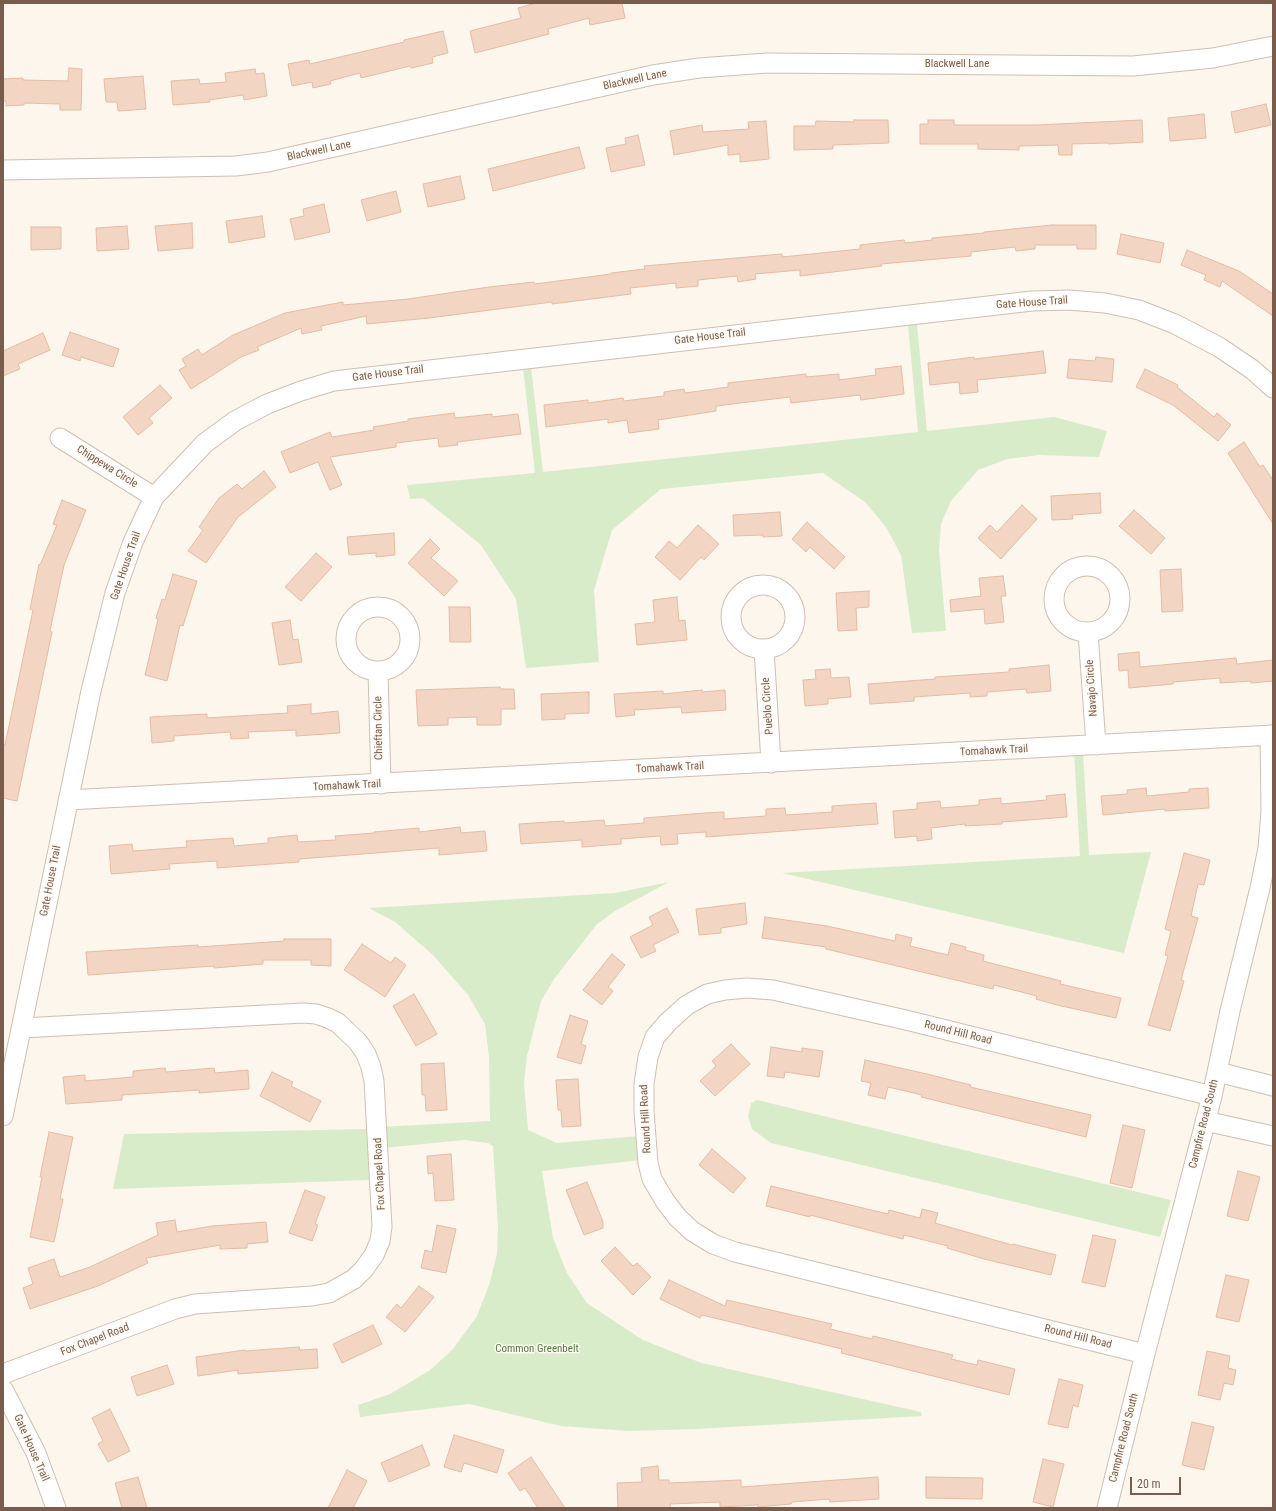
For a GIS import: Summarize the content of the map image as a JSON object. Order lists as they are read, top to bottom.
{
  "streets": {
    "street": [
      "Blackwell Lane",
      "Gate House Trail",
      "Chippewa Circle",
      "Navajo Circle",
      "Pueblo Circle",
      "Chieftan Circle",
      "Tomahawk Trail",
      "Round Hill Road",
      "Campfire Road South",
      "Fox Chapel Road"
    ]
  },
  "crossings": [
    ["Gate House Trail", "Chippewa Circle"],
    ["Gate House Trail", "Tomahawk Trail"],
    ["Gate House Trail", "Fox Chapel Road"],
    ["Navajo Circle", "Tomahawk Trail"],
    ["Pueblo Circle", "Tomahawk Trail"],
    ["Chieftan Circle", "Tomahawk Trail"],
    ["Tomahawk Trail", "Campfire Road South"],
    ["Round Hill Road", "Campfire Road South"]
  ],
  "parks": ["Common Greenbelt"],
  "scale_bar": "20 m"
}
